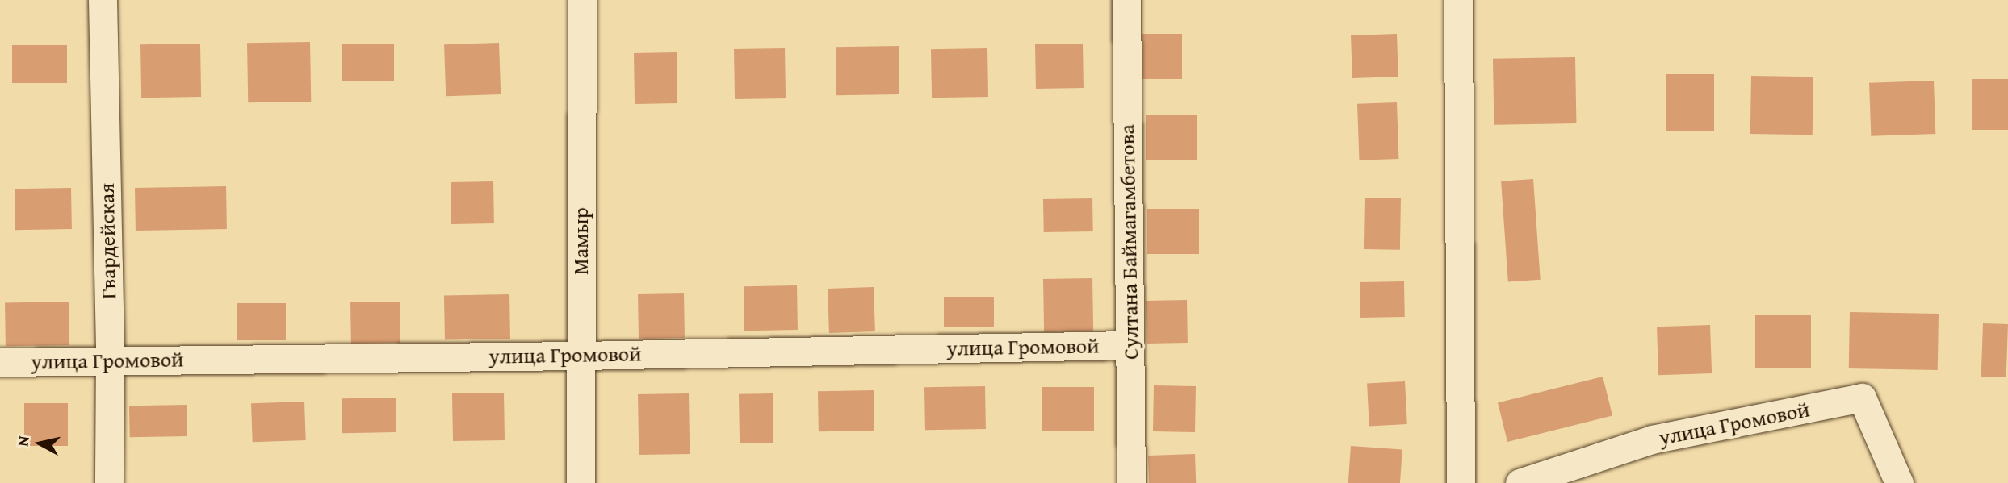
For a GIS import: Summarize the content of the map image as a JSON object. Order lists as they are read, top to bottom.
{
  "streets": {
    "street": [
      "Гвардейская",
      "Мамыр",
      "Султана Баймагамбетова",
      "улица Громовой"
    ]
  },
  "crossings": [
    ["Гвардейская", "улица Громовой"],
    ["Мамыр", "улица Громовой"],
    ["Султана Баймагамбетова", "улица Громовой"]
  ],
  "north": "left"
}
